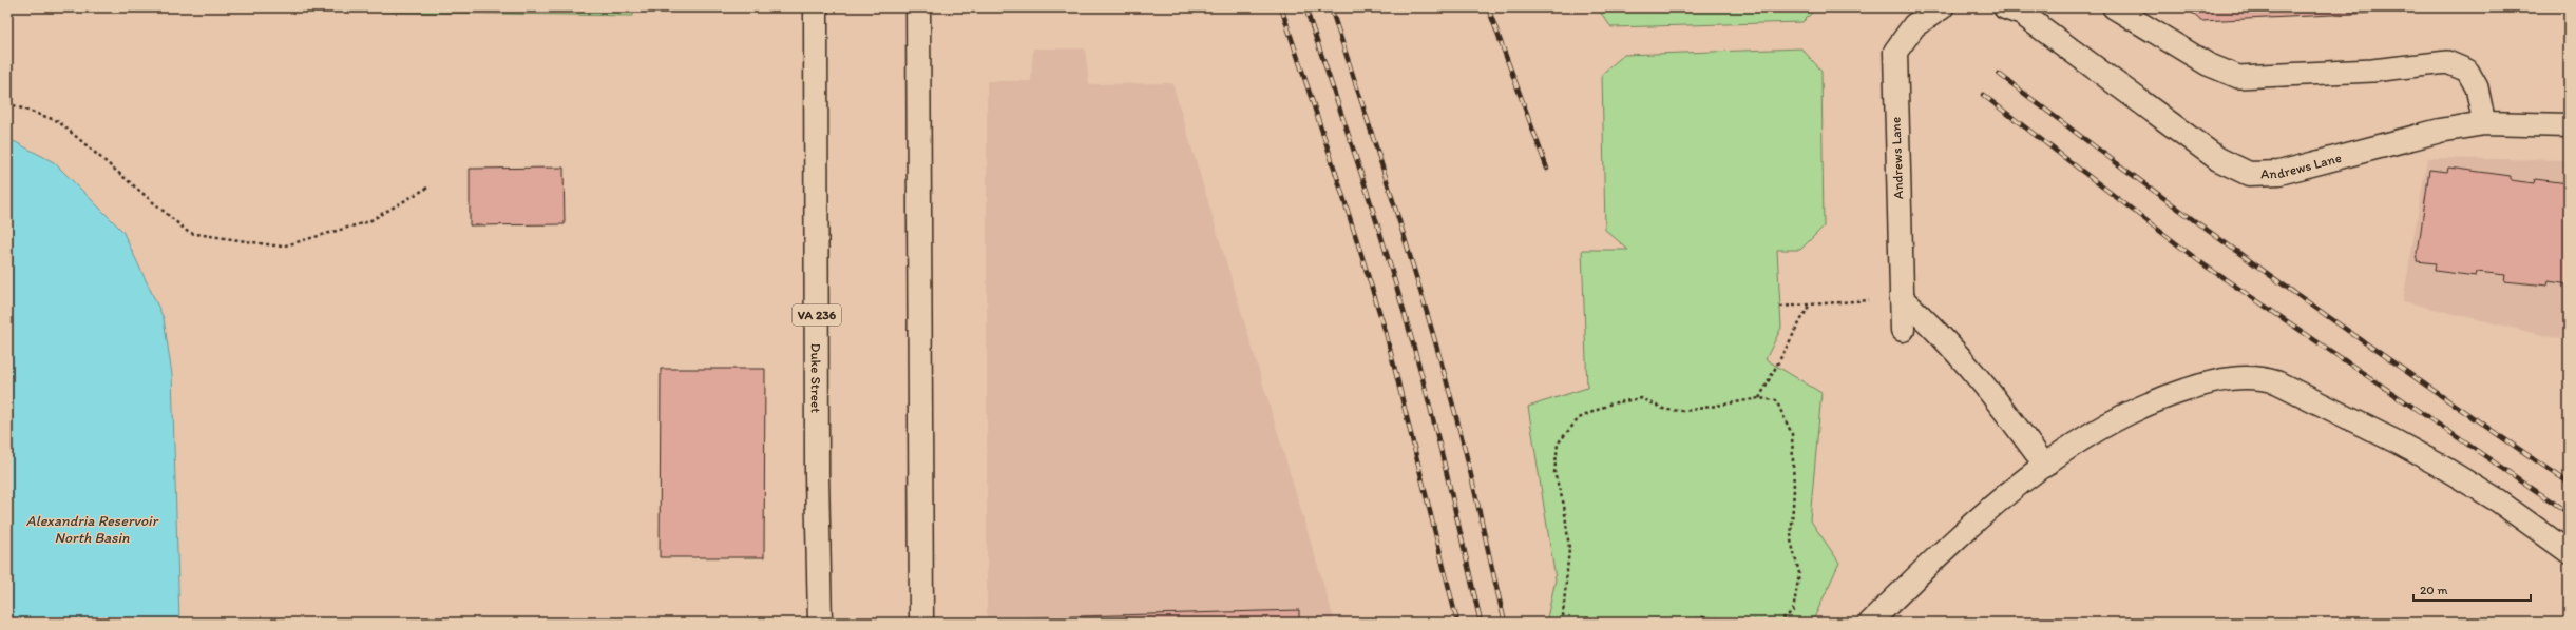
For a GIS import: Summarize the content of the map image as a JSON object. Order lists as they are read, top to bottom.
{
  "streets": {
    "main road": ["Andrews Lane", "VA 236", "Duke Street"]
  },
  "water": ["Alexandria Reservoir North Basin"],
  "scale_bar": "20 m"
}
